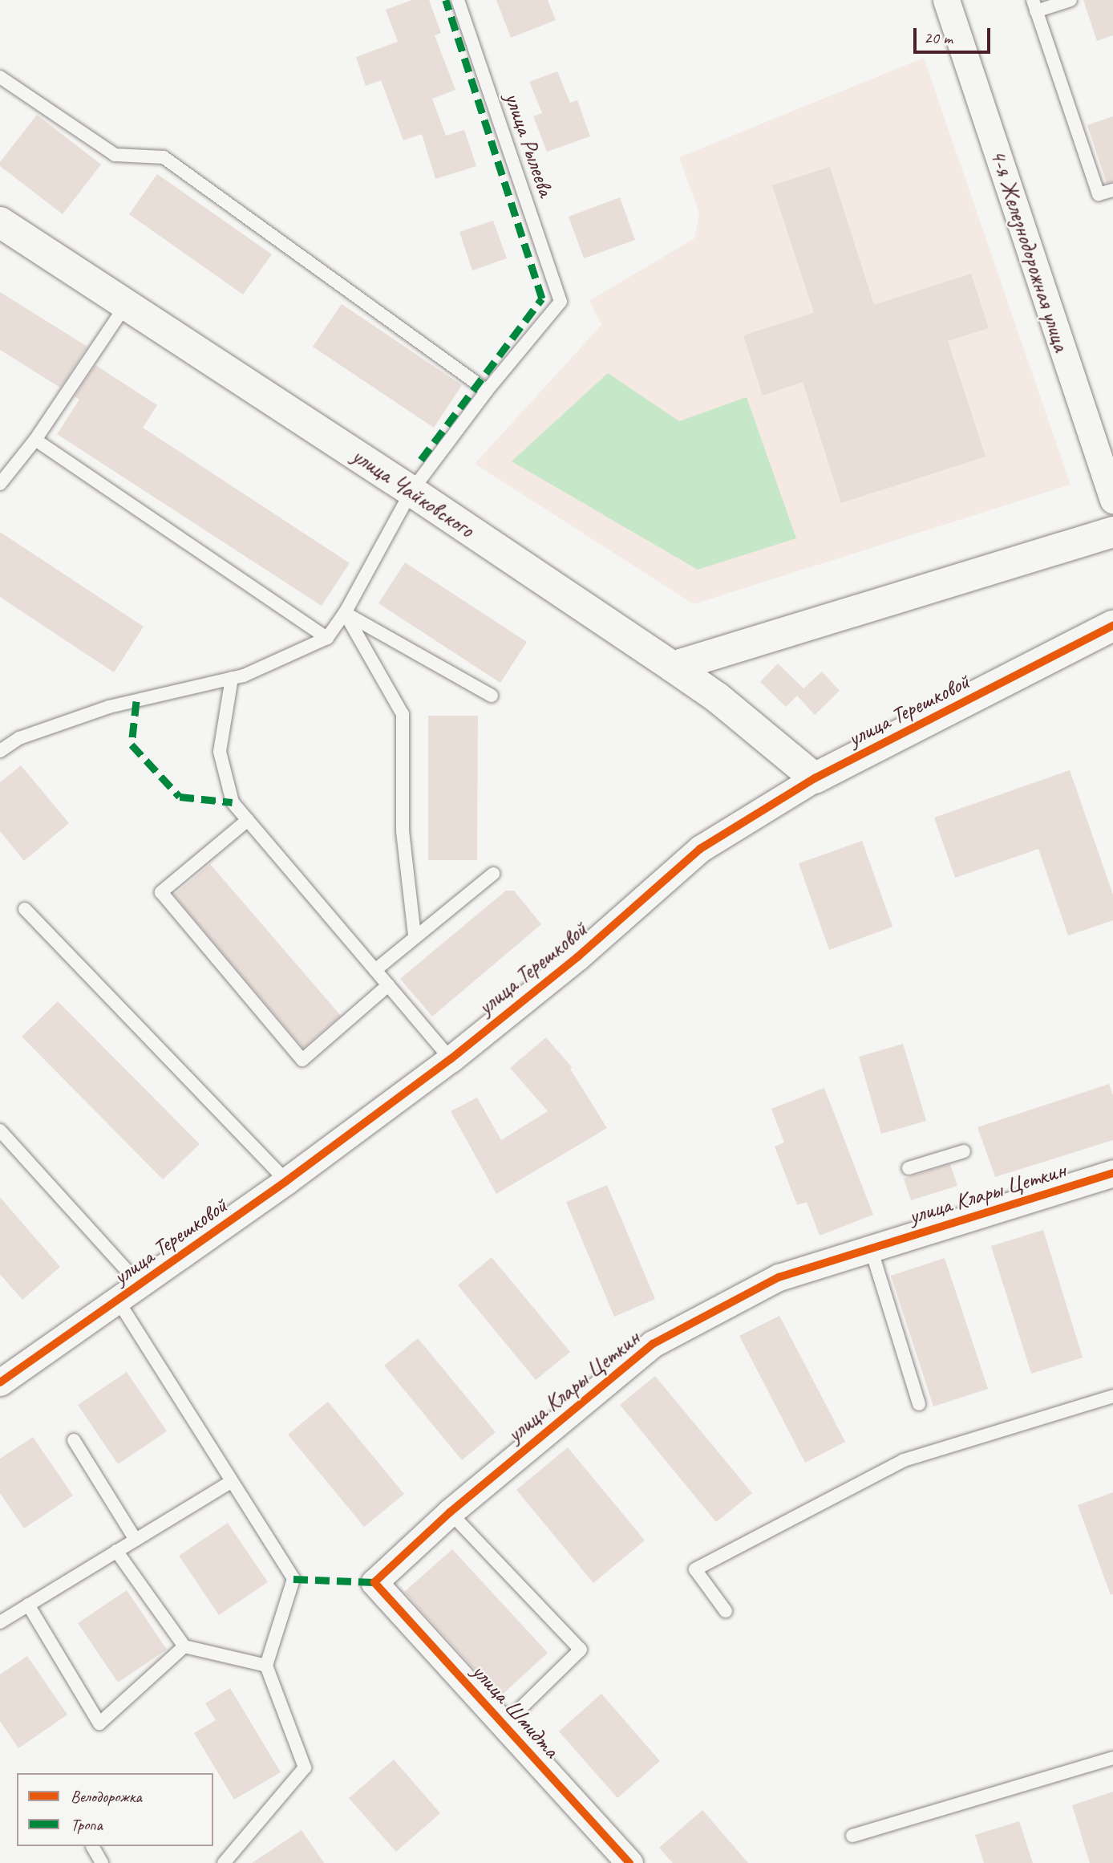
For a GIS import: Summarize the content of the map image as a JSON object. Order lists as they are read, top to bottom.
{
  "streets": {
    "street": [
      "4-я Железнодорожная улица",
      "улица Чайковского",
      "улица Терешковой",
      "улица Клары Цеткин",
      "улица Шмидта"
    ],
    "lane": ["улица Рылеева"]
  },
  "crossings": [
    ["улица Чайковского", "улица Терешковой"],
    ["улица Клары Цеткин", "улица Шмидта"]
  ],
  "legend": ["Велодорожка", "Тропа"],
  "scale_bar": "20 m"
}
